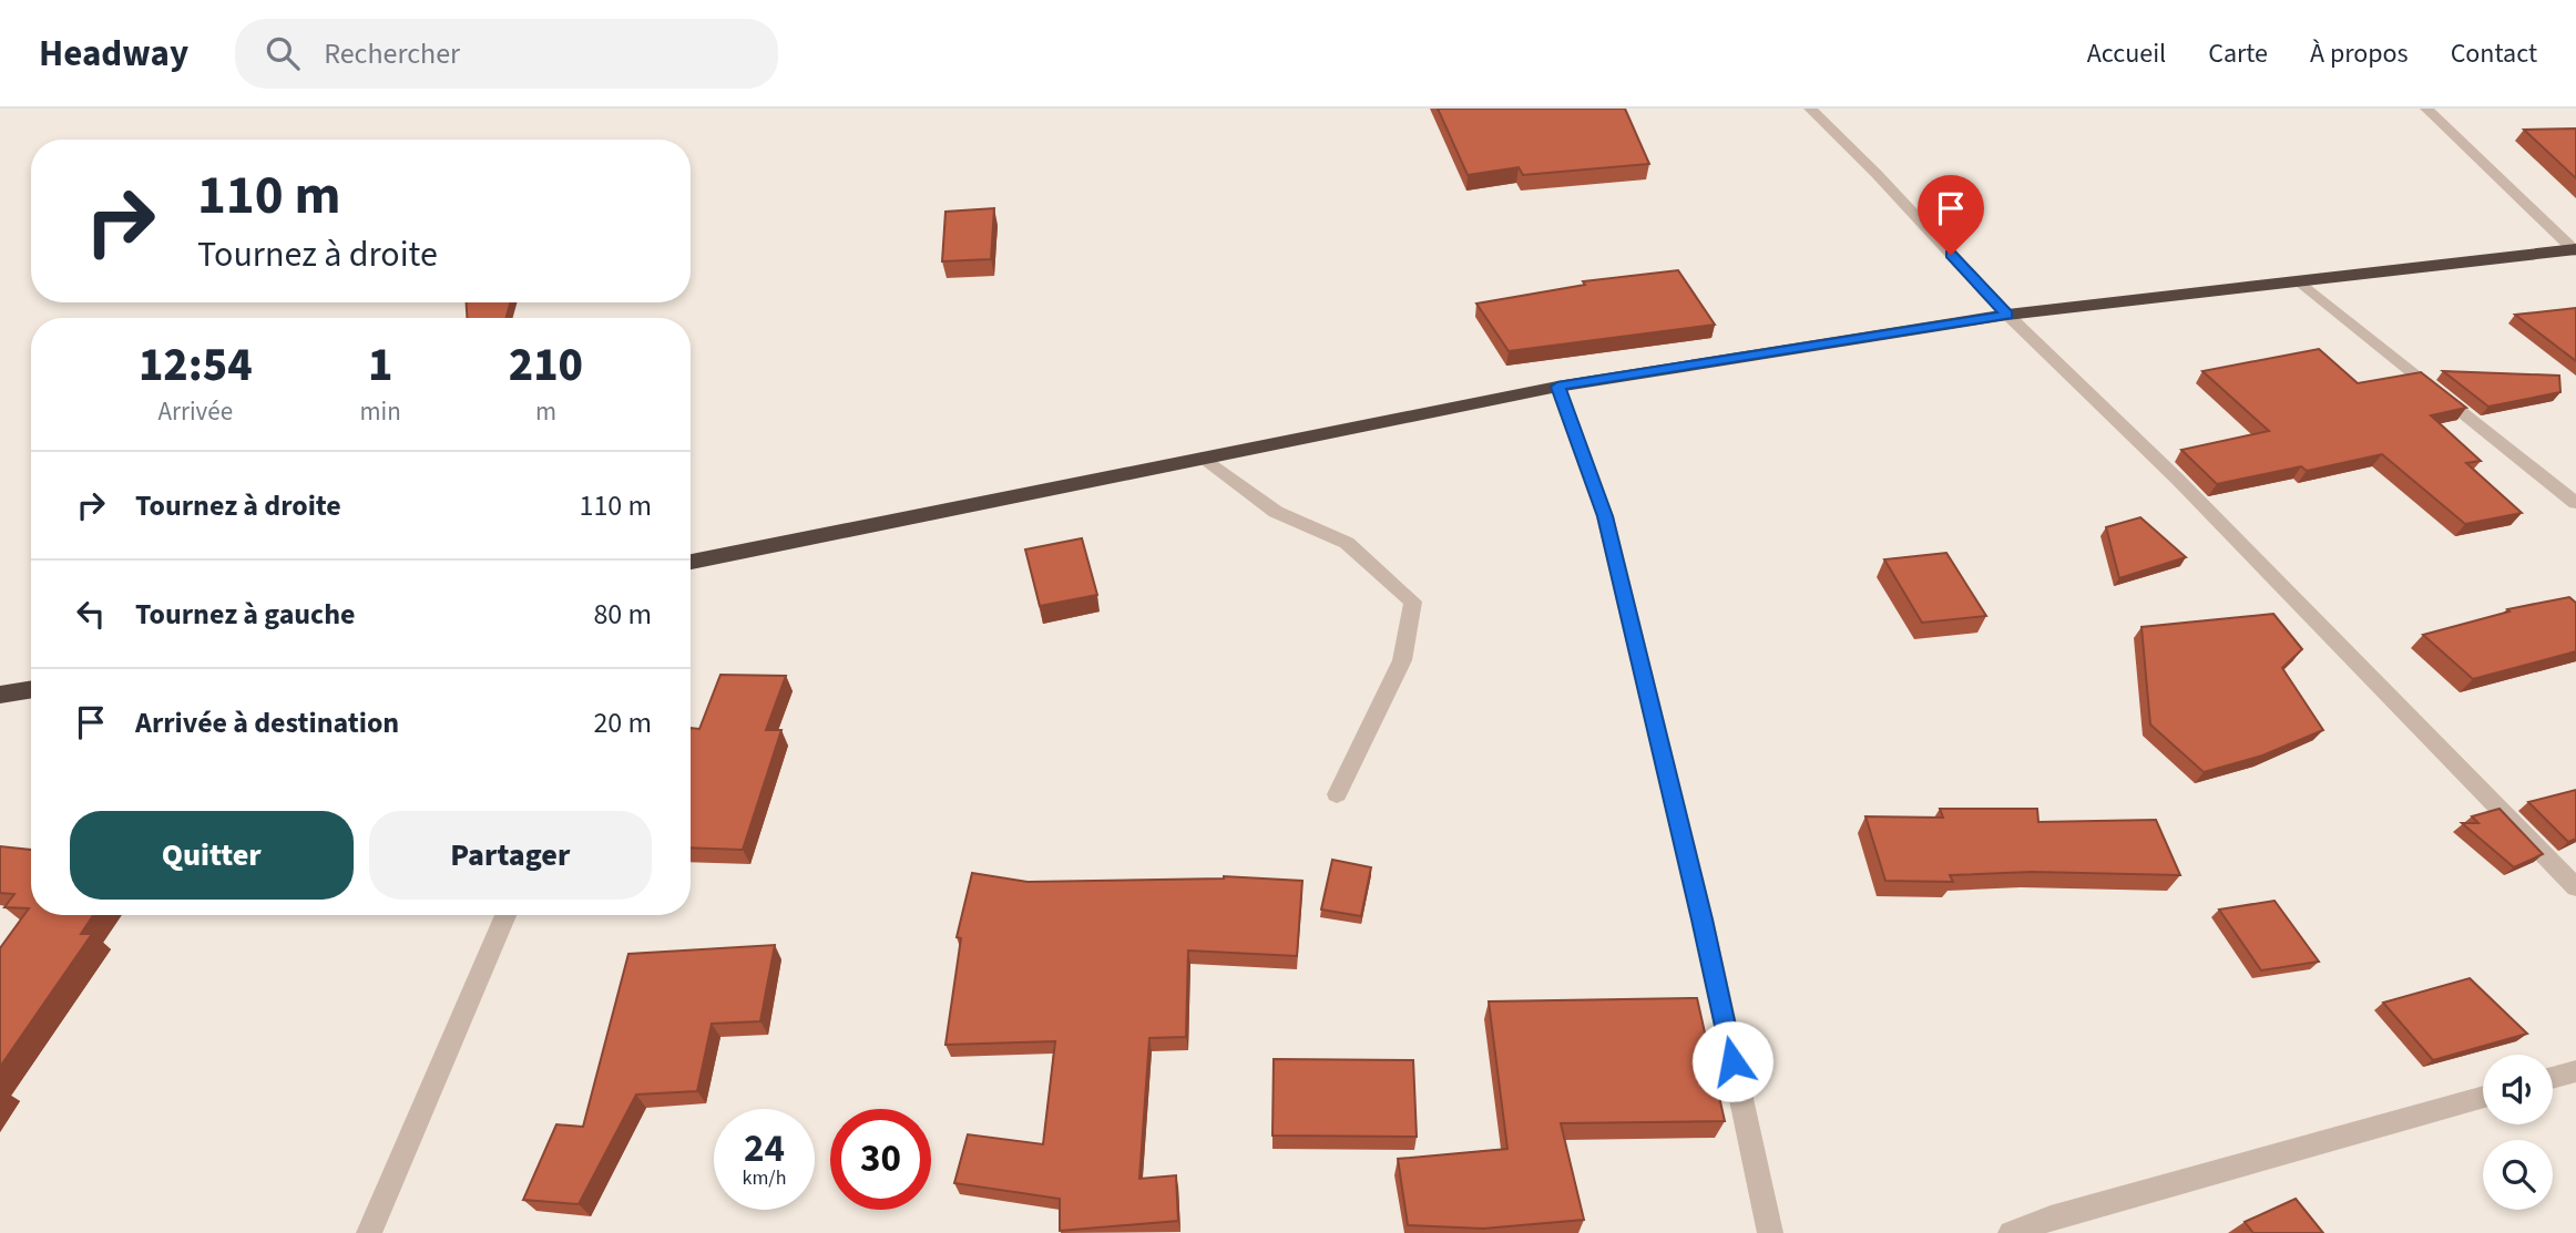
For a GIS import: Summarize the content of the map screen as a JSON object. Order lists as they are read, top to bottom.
{
  "page": {
    "header": "Headway",
    "search": "Rechercher",
    "nav": [
      "Accueil",
      "Carte",
      "À propos",
      "Contact"
    ],
    "turn": ["110 m", "Tournez à droite"],
    "eta": [
      "12:54",
      "Arrivée",
      "1",
      "min",
      "210",
      "m"
    ],
    "list": [
      {
        "name": "Tournez à droite",
        "value": "110 m"
      },
      {
        "name": "Tournez à gauche",
        "value": "80 m"
      },
      {
        "name": "Arrivée à destination",
        "value": "20 m"
      }
    ],
    "buttons": ["Quitter", "Partager"],
    "speed": "24 km/h",
    "limit": "30"
  }
}
